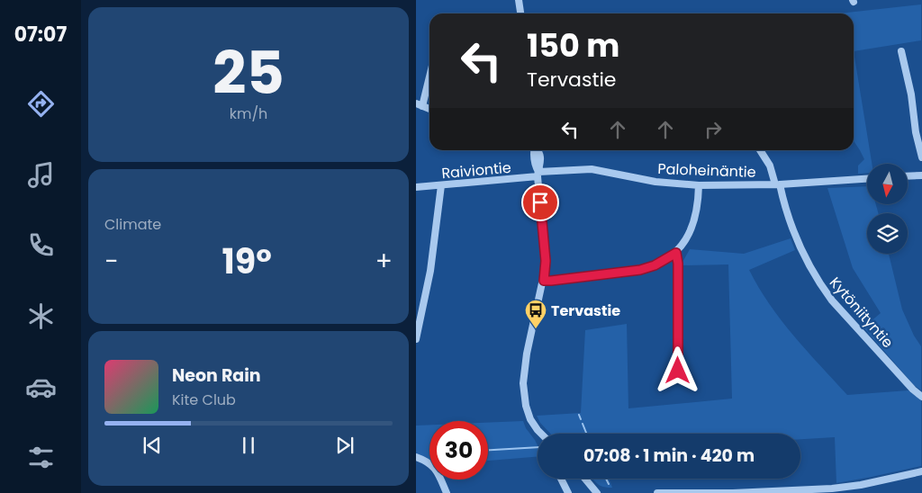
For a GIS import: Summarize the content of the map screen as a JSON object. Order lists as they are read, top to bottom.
{
  "streets": {
    "street": ["Raiviontie", "Paloheinäntie", "Kytöniityntie"]
  },
  "crossings": [
    ["Raiviontie", "Paloheinäntie"],
    ["Paloheinäntie", "Kytöniityntie"]
  ],
  "places": {
    "bus stop": ["Tervastie"]
  },
  "north": "bottom",
  "page": {
    "tabs": "07:07",
    "tile": [
      ["25", "km/h"],
      "Climate"
    ],
    "turn": ["150 m", "Tervastie"],
    "heat": ["−", "19°", "+"],
    "song": ["Neon Rain", "Kite Club"],
    "limit": "30",
    "trip": "07:08 · 1 min · 420 m"
  }
}
